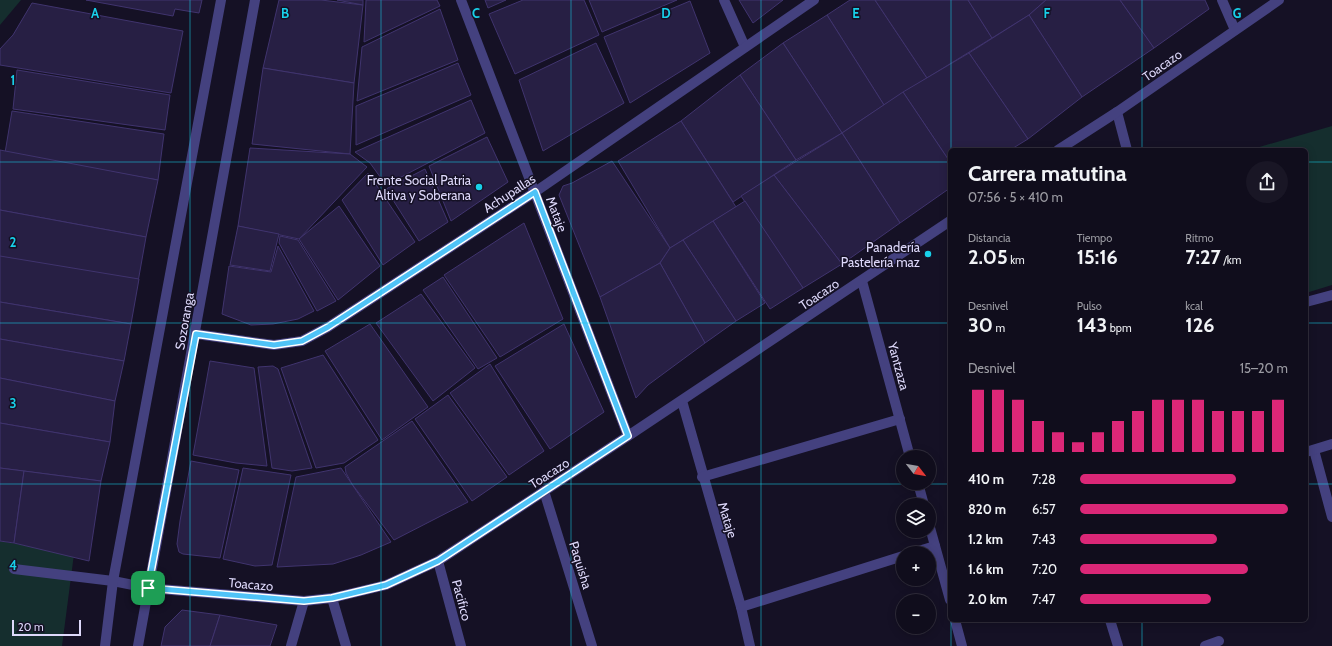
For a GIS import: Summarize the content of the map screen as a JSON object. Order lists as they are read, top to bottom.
{
  "streets": {
    "street": [
      "Toacazo",
      "Achupallas",
      "Mataje",
      "Sozoranga",
      "Yantzaza",
      "Paquisha",
      "Pacifico"
    ]
  },
  "crossings": [
    ["Toacazo", "Mataje"],
    ["Toacazo", "Sozoranga"],
    ["Toacazo", "Yantzaza"],
    ["Toacazo", "Paquisha"],
    ["Toacazo", "Pacifico"],
    ["Achupallas", "Mataje"],
    ["Achupallas", "Sozoranga"]
  ],
  "places": ["Frente Social Patria Altiva y Soberana", "Panadería Pastelería maz"],
  "scale_bar": "20 m",
  "north": "bottom right",
  "page": {
    "heading": ["Carrera matutina", "07:56 · 5 × 410 m"],
    "stats": [
      ["Distancia", "2.05 km"],
      ["Tiempo", "15:16"],
      ["Ritmo", "7:27 /km"],
      ["Desnivel", "30 m"],
      ["Pulso", "143 bpm"],
      ["kcal", "126"]
    ],
    "chart": ["Desnivel", "15–20 m"],
    "map_buttons": ["+", "−"],
    "list": [
      {
        "name": "410 m",
        "note": "7:28"
      },
      {
        "name": "820 m",
        "note": "6:57"
      },
      {
        "name": "1.2 km",
        "note": "7:43"
      },
      {
        "name": "1.6 km",
        "note": "7:20"
      },
      {
        "name": "2.0 km",
        "note": "7:47"
      }
    ],
    "scale": "20 m"
  },
  "grid": {
    "columns": [
      "A",
      "B",
      "C",
      "D",
      "E",
      "F",
      "G"
    ],
    "rows": [
      "1",
      "2",
      "3",
      "4"
    ]
  }
}
